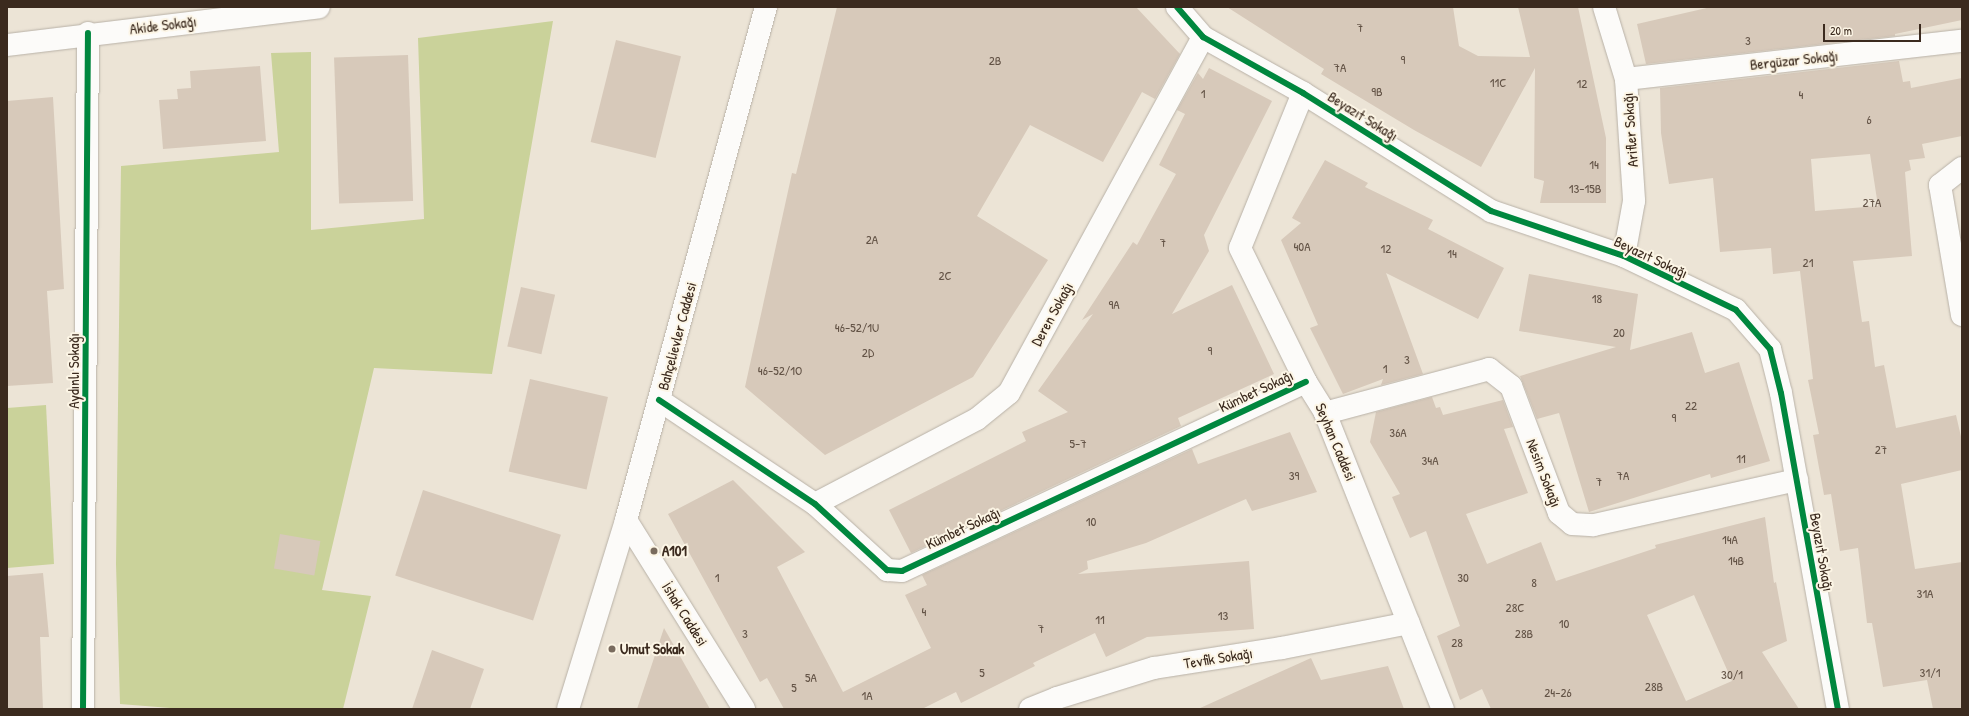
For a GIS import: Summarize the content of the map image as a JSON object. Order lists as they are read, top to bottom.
{
  "streets": {
    "street": [
      "Akide Sokağı",
      "Bergüzar Sokağı",
      "Beyazıt Sokağı",
      "Arifler Sokağı",
      "Deren Sokağı",
      "Bahçelievler Caddesi",
      "Aydınlı Sokağı",
      "Kümbet Sokağı",
      "Seyhan Caddesi",
      "Nesim Sokağı",
      "İshak Caddesi",
      "Tevfik Sokağı"
    ]
  },
  "crossings": [
    ["Akide Sokağı", "Aydınlı Sokağı"],
    ["Bergüzar Sokağı", "Arifler Sokağı"],
    ["Beyazıt Sokağı", "Arifler Sokağı"],
    ["Beyazıt Sokağı", "Deren Sokağı"],
    ["Beyazıt Sokağı", "Seyhan Caddesi"],
    ["Beyazıt Sokağı", "Nesim Sokağı"],
    ["Deren Sokağı", "Kümbet Sokağı"],
    ["Bahçelievler Caddesi", "Kümbet Sokağı"],
    ["Bahçelievler Caddesi", "İshak Caddesi"],
    ["Kümbet Sokağı", "Seyhan Caddesi"],
    ["Seyhan Caddesi", "Nesim Sokağı"],
    ["Seyhan Caddesi", "Tevfik Sokağı"]
  ],
  "places": ["A101", "Umut Sokak"],
  "house_numbers": [
    "7",
    "3",
    "9",
    "2B",
    "7A",
    "11C",
    "12",
    "9B",
    "1",
    "4",
    "6",
    "14",
    "13-15B",
    "27A",
    "2A",
    "7",
    "40A",
    "12",
    "14",
    "21",
    "2C",
    "18",
    "9A",
    "46-52/1U",
    "20",
    "9",
    "2D",
    "3",
    "1",
    "46-52/1O",
    "22",
    "9",
    "36A",
    "5-7",
    "27",
    "11",
    "34A",
    "39",
    "7A",
    "7",
    "10",
    "14A",
    "14B",
    "1",
    "30",
    "8",
    "31A",
    "28C",
    "4",
    "13",
    "11",
    "10",
    "7",
    "3",
    "28B",
    "28",
    "5",
    "31/1",
    "30/1",
    "5A",
    "28B",
    "5",
    "24-26",
    "1A"
  ],
  "scale_bar": "20 m"
}
